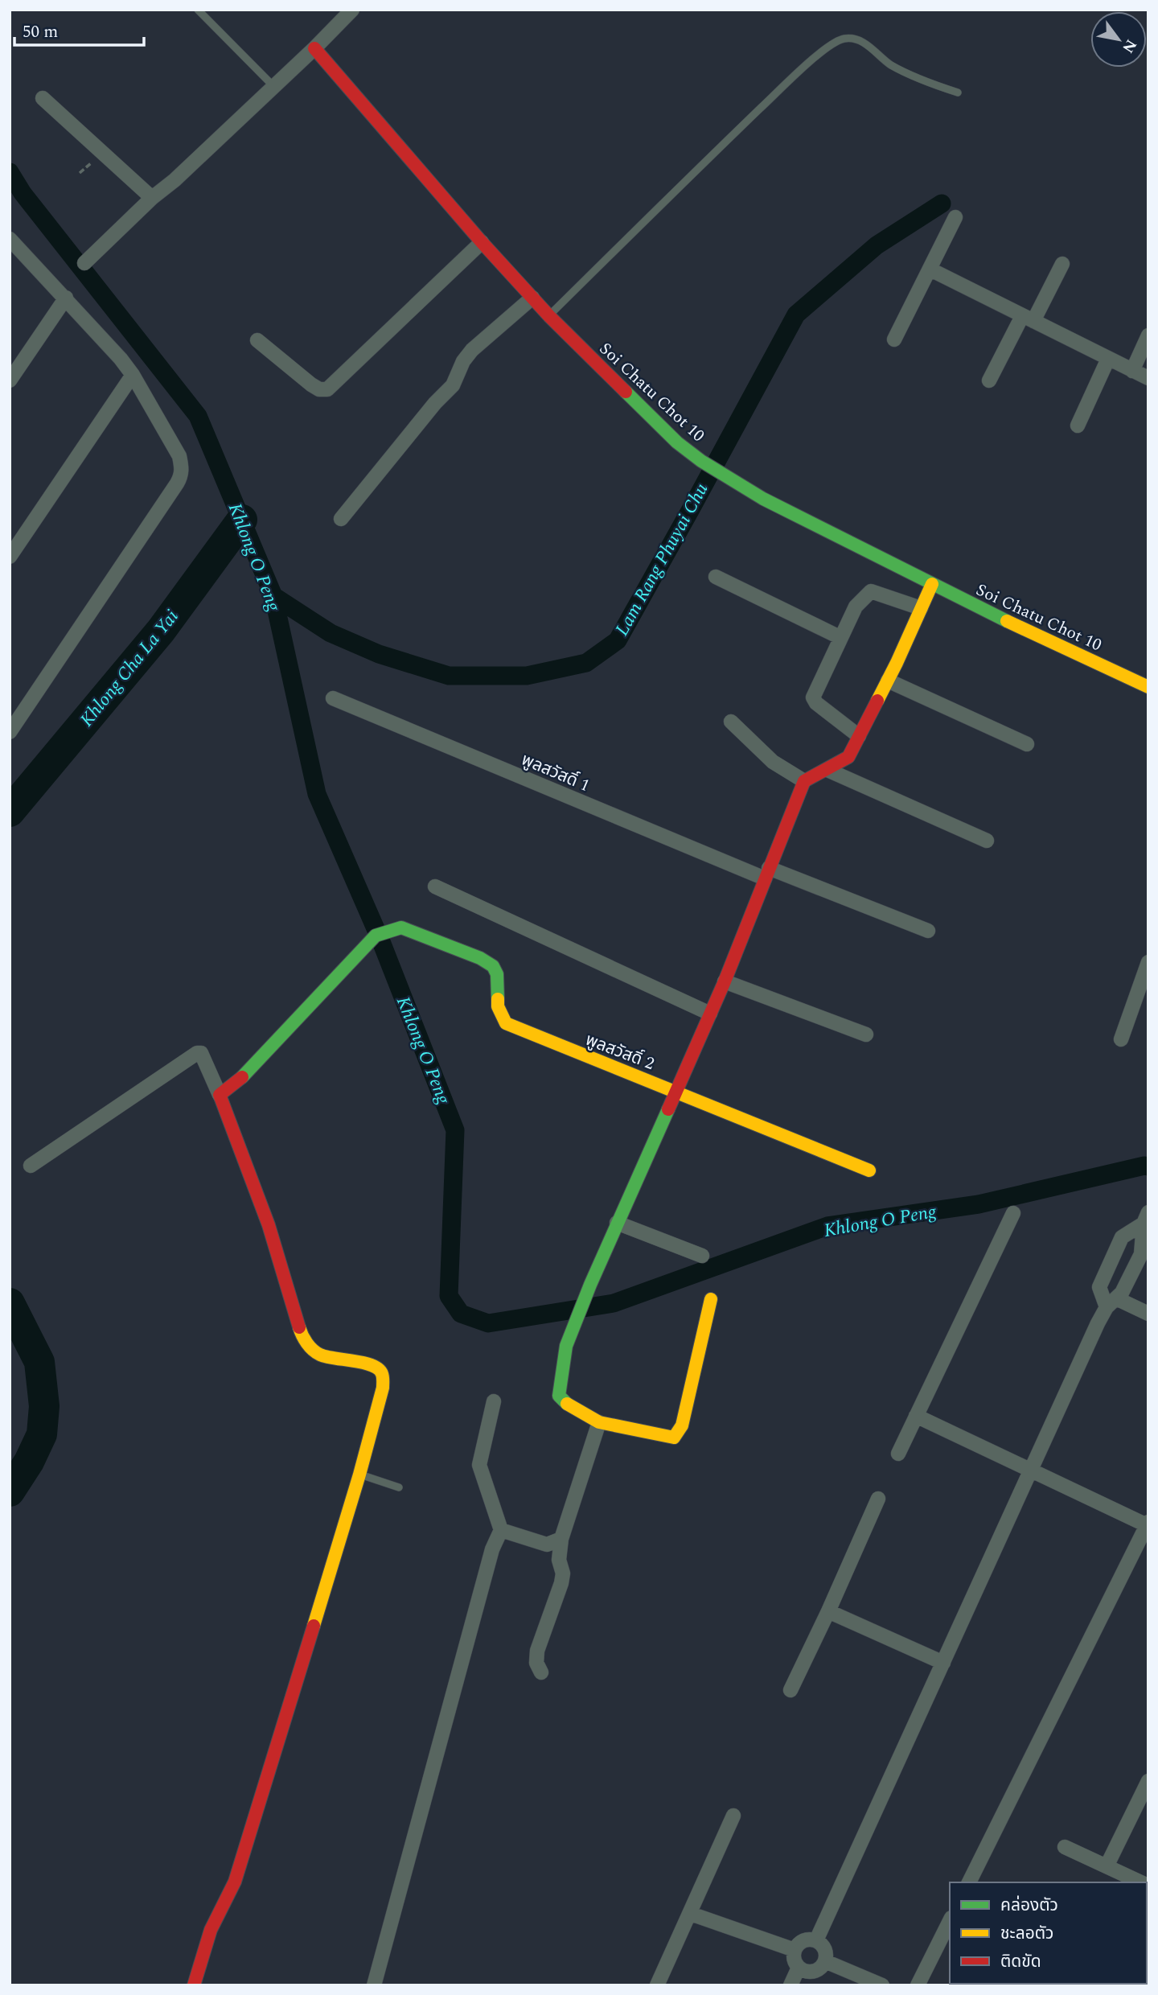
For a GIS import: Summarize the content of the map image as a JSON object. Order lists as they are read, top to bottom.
{
  "streets": {
    "street": ["Soi Chatu Chot 10", "พูลสวัสดิ์ 1", "พูลสวัสดิ์ 2"]
  },
  "water": ["Khlong O Peng", "Lam Rang Phuyai Chu", "Khlong Cha La Yai"],
  "legend": ["คล่องตัว", "ชะลอตัว", "ติดขัด"],
  "scale_bar": "50 m",
  "north": "bottom right"
}
